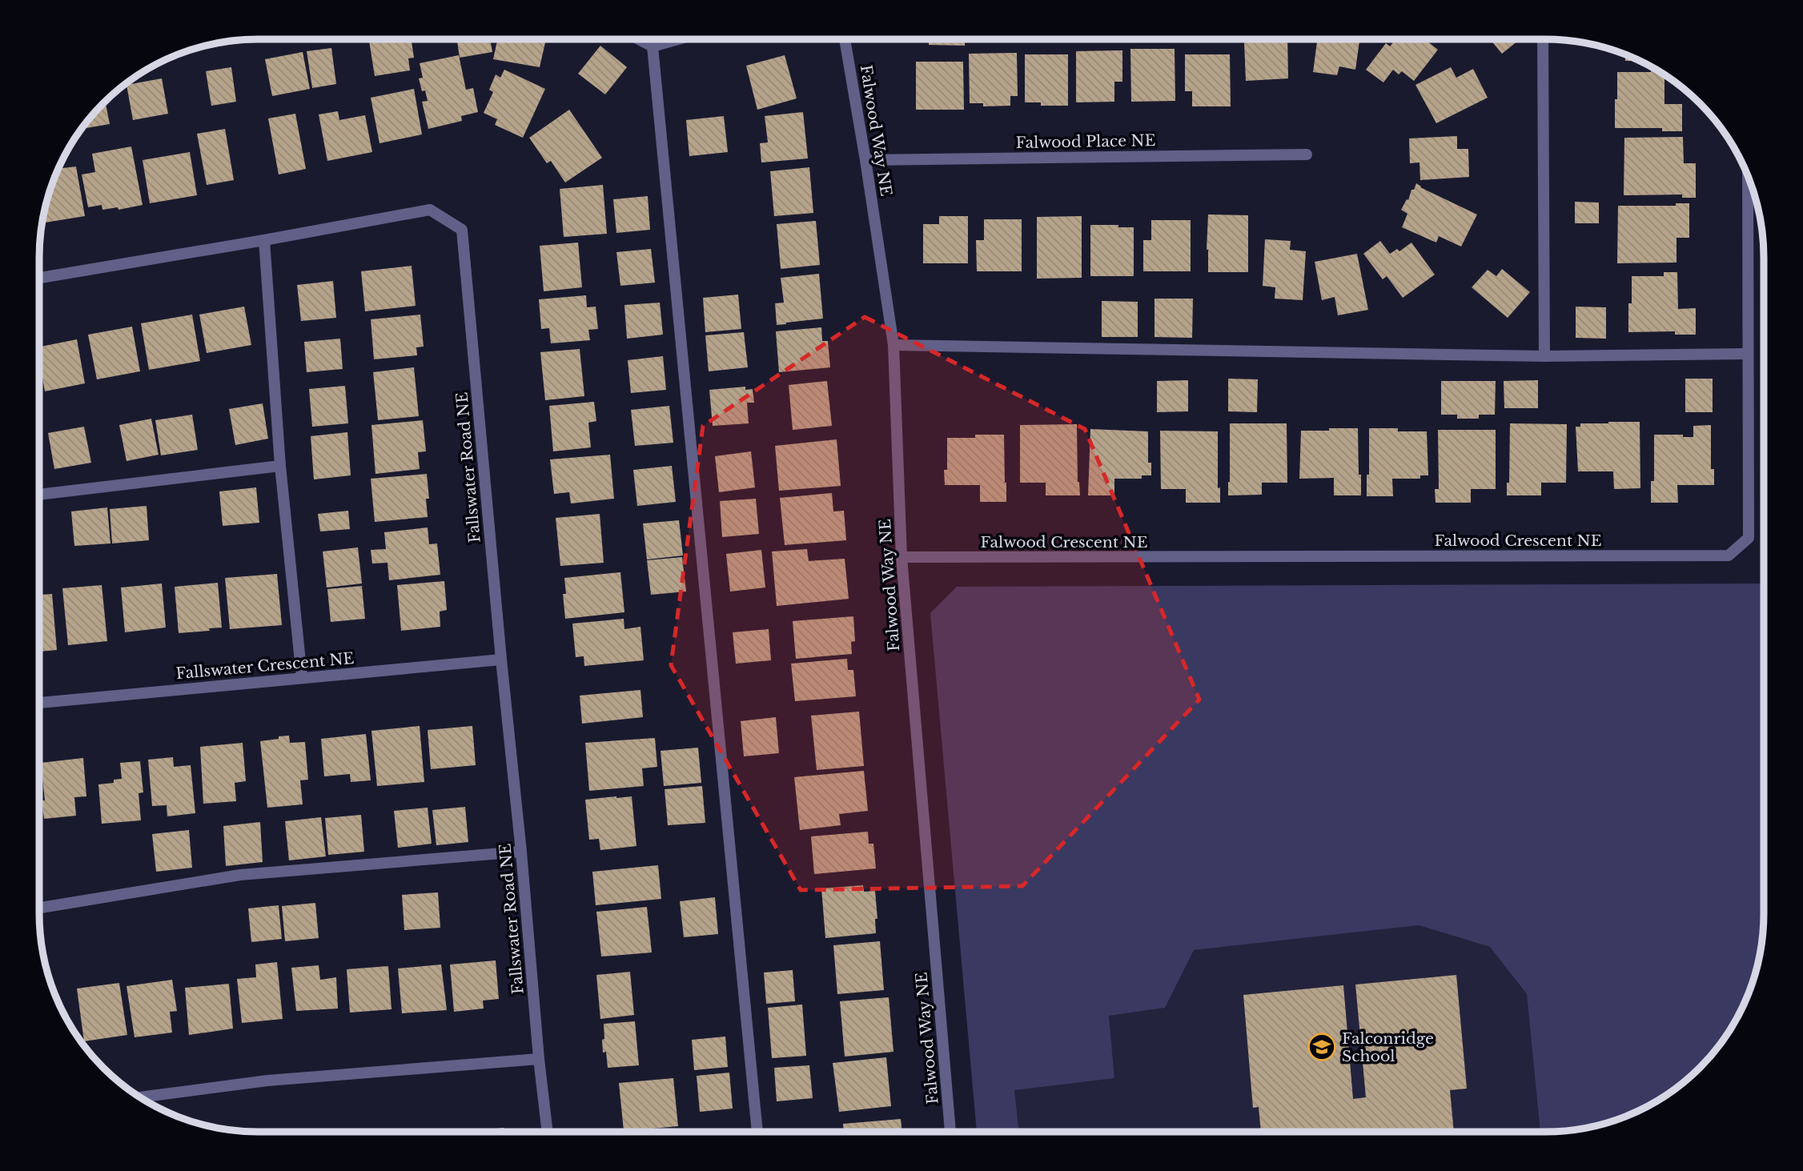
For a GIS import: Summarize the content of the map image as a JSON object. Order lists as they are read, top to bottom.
{
  "streets": {
    "street": [
      "Falwood Way NE",
      "Falwood Place NE",
      "Fallswater Road NE",
      "Falwood Crescent NE",
      "Fallswater Crescent NE"
    ]
  },
  "crossings": [
    ["Falwood Way NE", "Falwood Place NE"],
    ["Falwood Way NE", "Falwood Crescent NE"],
    ["Fallswater Road NE", "Fallswater Crescent NE"]
  ],
  "places": {
    "school or university": ["Falconridge School"]
  }
}
